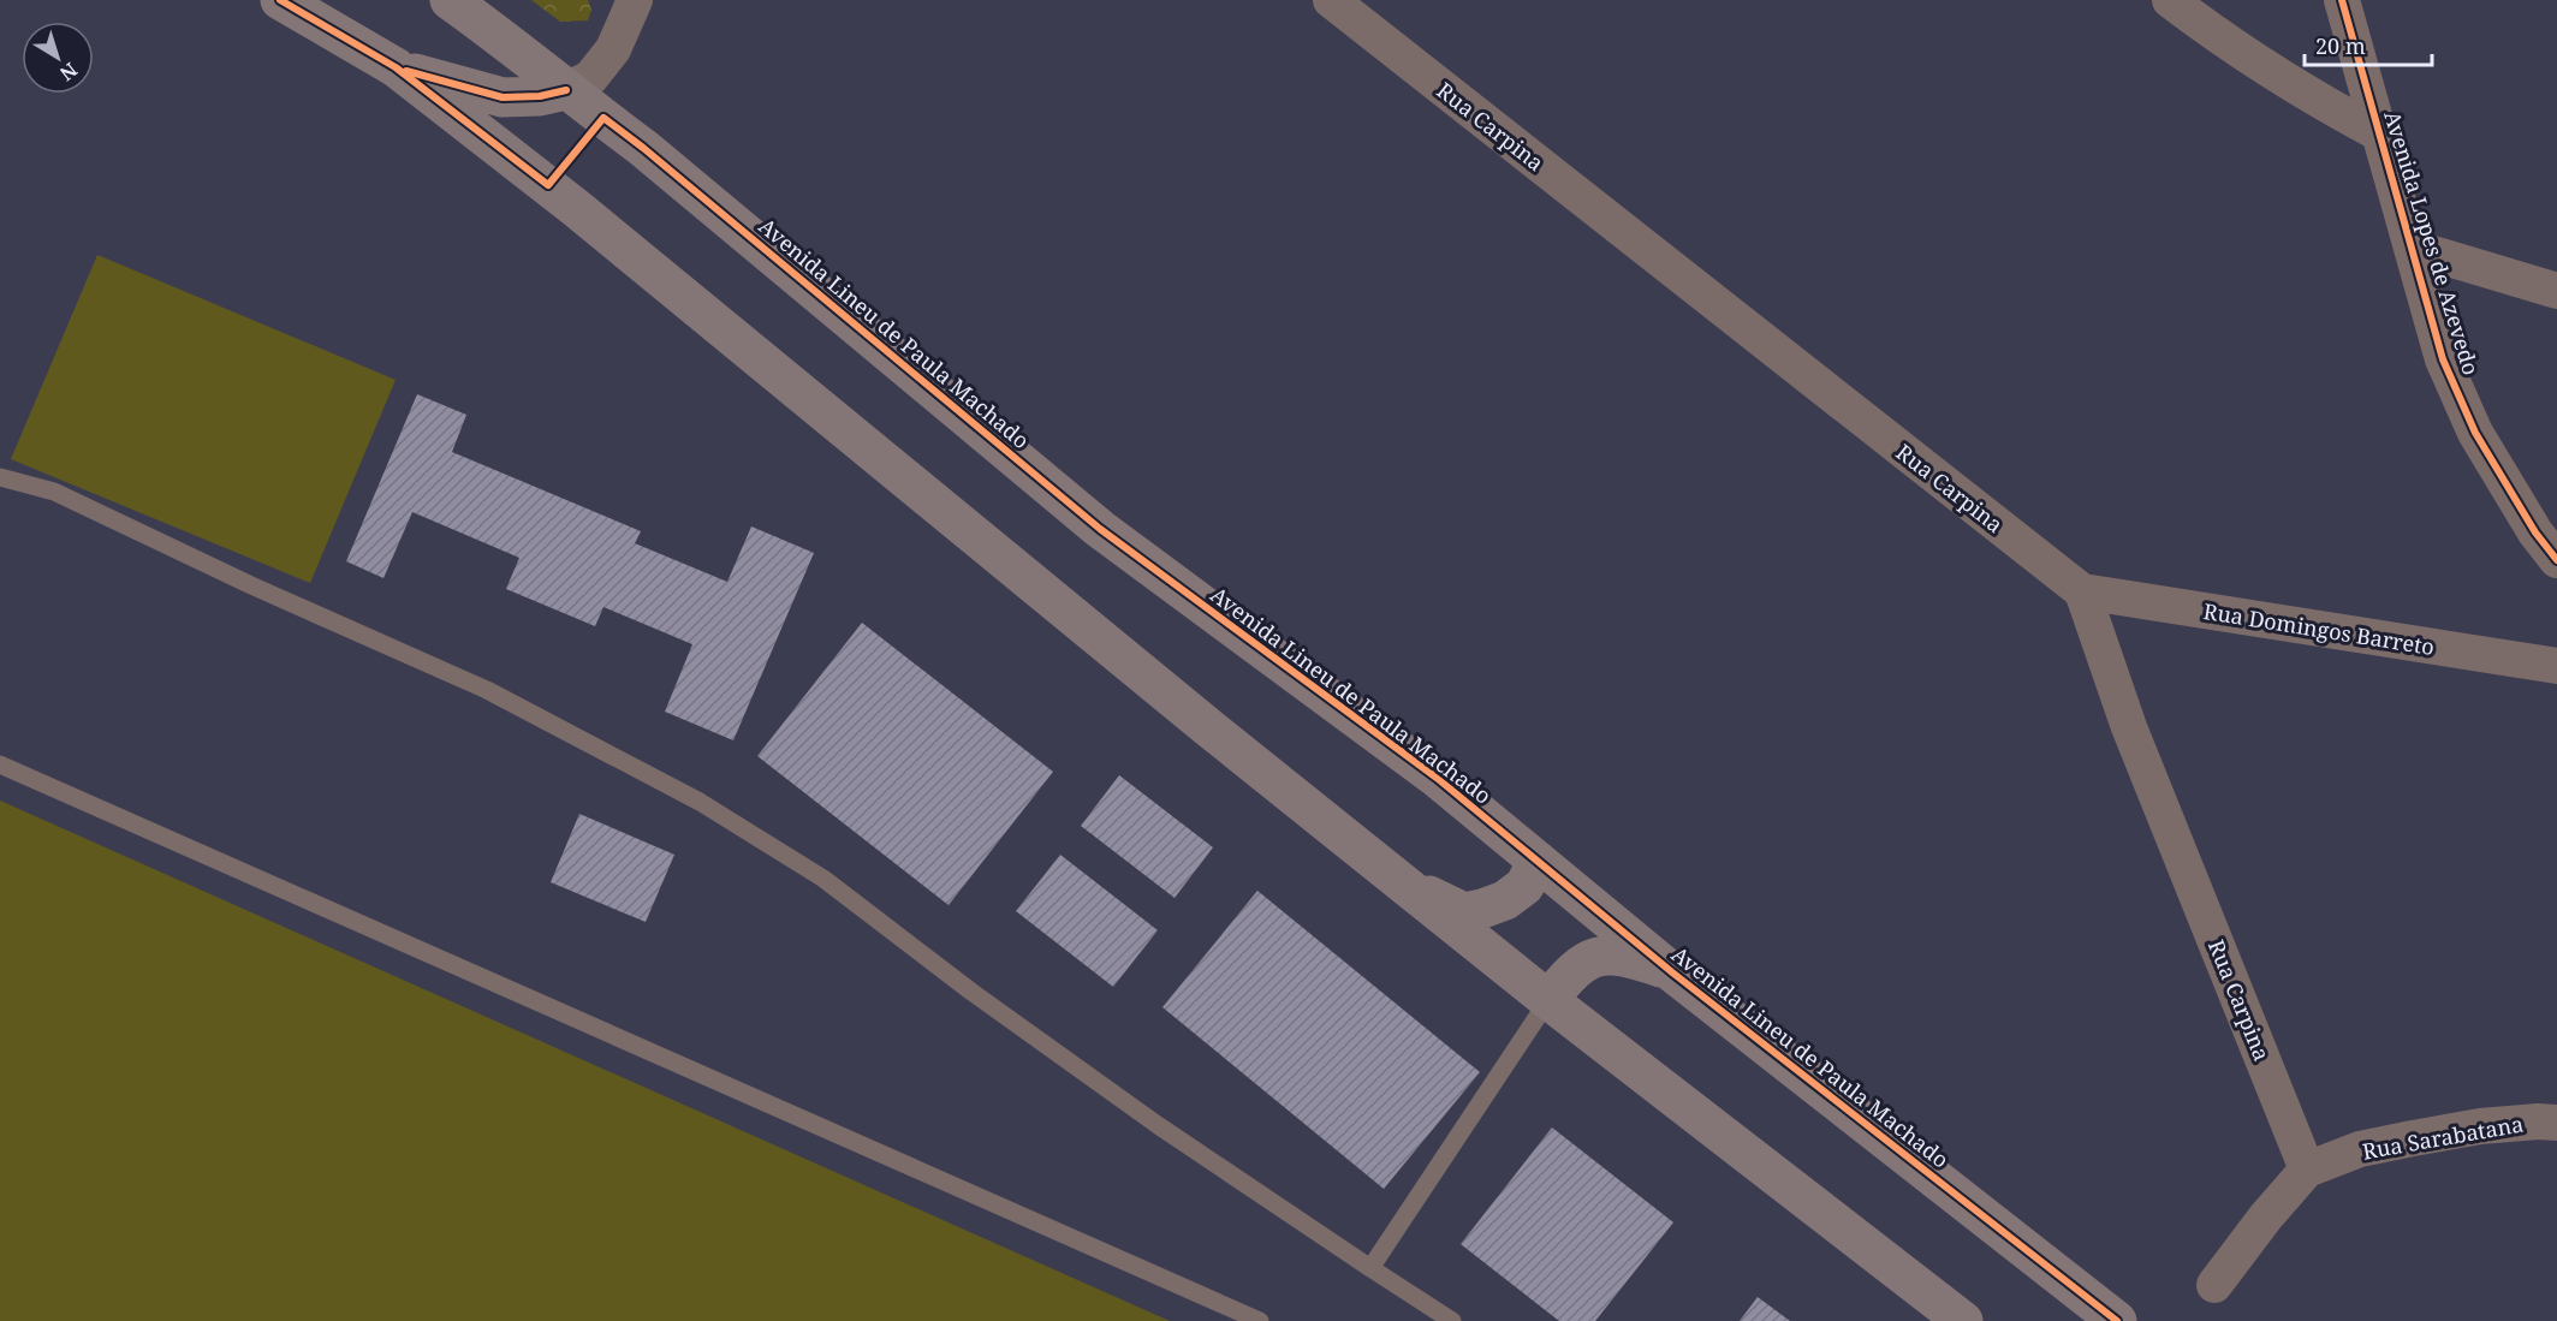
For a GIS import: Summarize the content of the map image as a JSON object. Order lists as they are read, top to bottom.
{
  "streets": {
    "highway": ["Avenida Lineu de Paula Machado"],
    "street": [
      "Rua Carpina",
      "Avenida Lopes de Azevedo",
      "Rua Domingos Barreto",
      "Rua Sarabatana"
    ]
  },
  "crossings": [
    ["Rua Carpina", "Rua Domingos Barreto"],
    ["Rua Carpina", "Rua Sarabatana"]
  ],
  "scale_bar": "20 m",
  "north": "bottom right"
}
